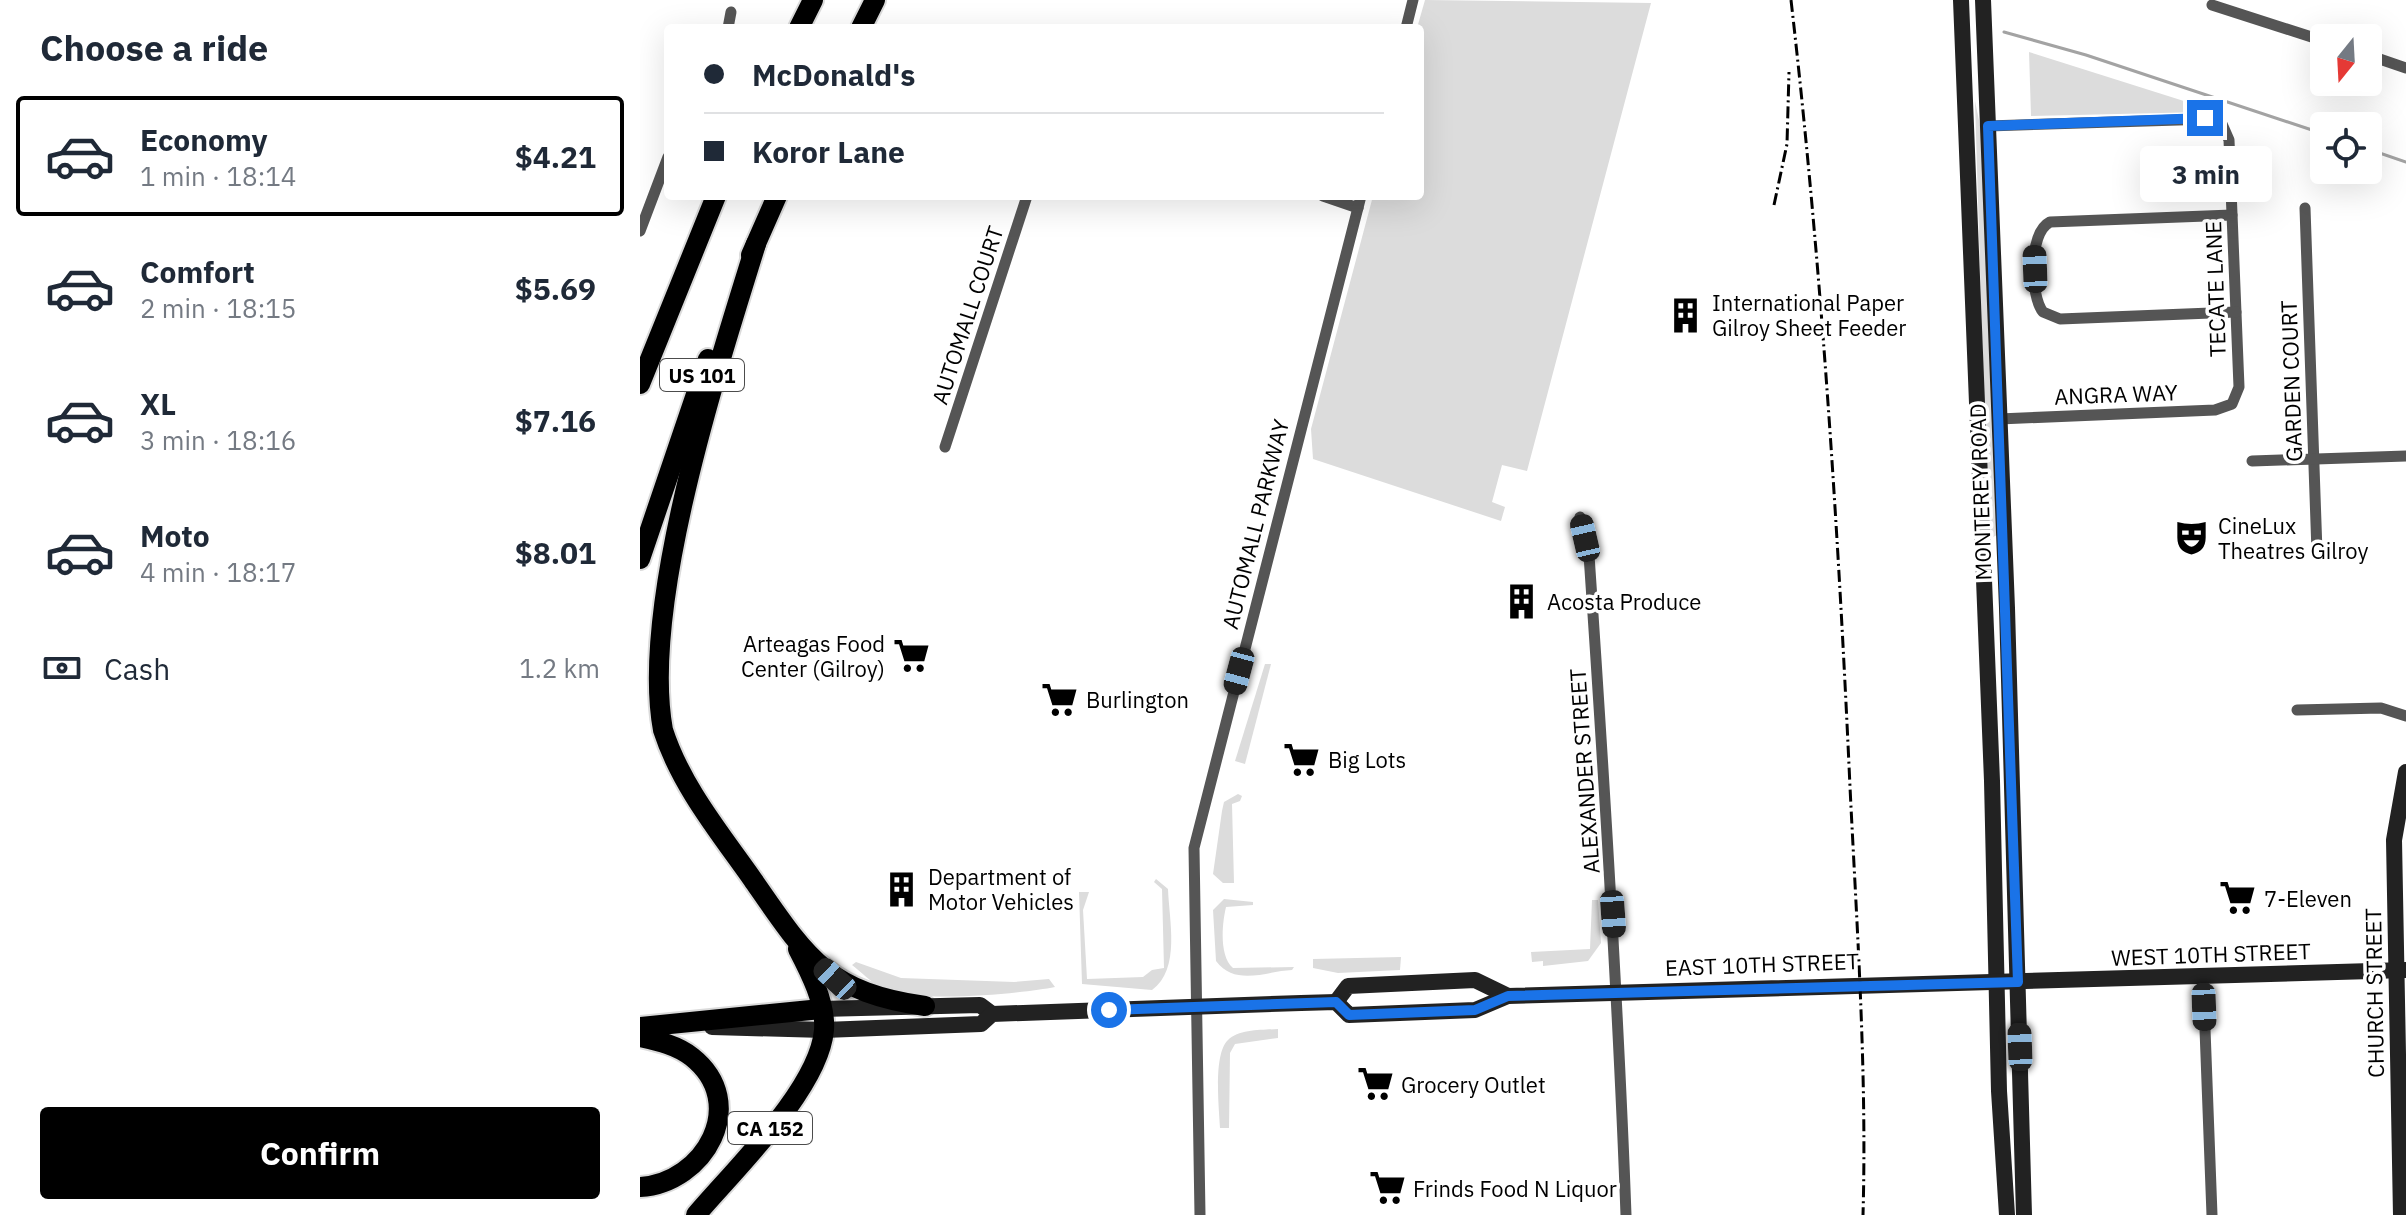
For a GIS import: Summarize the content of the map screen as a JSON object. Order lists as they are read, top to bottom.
{
  "streets": {
    "highway": ["US 101", "EAST 10TH STREET", "CA 152"],
    "main road": ["MONTEREY ROAD", "WEST 10TH STREET", "CHURCH STREET"],
    "street": [
      "TECATE LANE",
      "AUTOMALL COURT",
      "GARDEN COURT",
      "ANGRA WAY",
      "AUTOMALL PARKWAY",
      "ALEXANDER STREET"
    ]
  },
  "crossings": [
    ["TECATE LANE", "ANGRA WAY"],
    ["TECATE LANE", "MONTEREY ROAD"],
    ["ANGRA WAY", "MONTEREY ROAD"],
    ["MONTEREY ROAD", "WEST 10TH STREET"],
    ["MONTEREY ROAD", "EAST 10TH STREET"],
    ["AUTOMALL PARKWAY", "EAST 10TH STREET"],
    ["ALEXANDER STREET", "EAST 10TH STREET"],
    ["WEST 10TH STREET", "EAST 10TH STREET"],
    ["WEST 10TH STREET", "CHURCH STREET"],
    ["EAST 10TH STREET", "CA 152"]
  ],
  "places": {
    "building": ["International Paper Gilroy Sheet Feeder", "Acosta Produce", "Department of Motor Vehicles"],
    "theatre": ["CineLux Theatres Gilroy"],
    "supermarket": [
      "Arteagas Food Center (Gilroy)",
      "Burlington",
      "Big Lots",
      "7-Eleven",
      "Grocery Outlet",
      "Frinds Food N Liquor"
    ]
  },
  "north": "bottom",
  "page": {
    "heading": "Choose a ride",
    "banner": ["McDonald's", "Koror Lane"],
    "list": [
      {
        "name": "Economy",
        "note": "1 min · 18:14",
        "value": "$4.21"
      },
      {
        "name": "Comfort",
        "note": "2 min · 18:15",
        "value": "$5.69"
      },
      {
        "name": "XL",
        "note": "3 min · 18:16",
        "value": "$7.16"
      },
      {
        "name": "Moto",
        "note": "4 min · 18:17",
        "value": "$8.01"
      }
    ],
    "bubble": "3 min",
    "pay": ["Cash", "1.2 km"],
    "buttons": "Confirm"
  }
}
